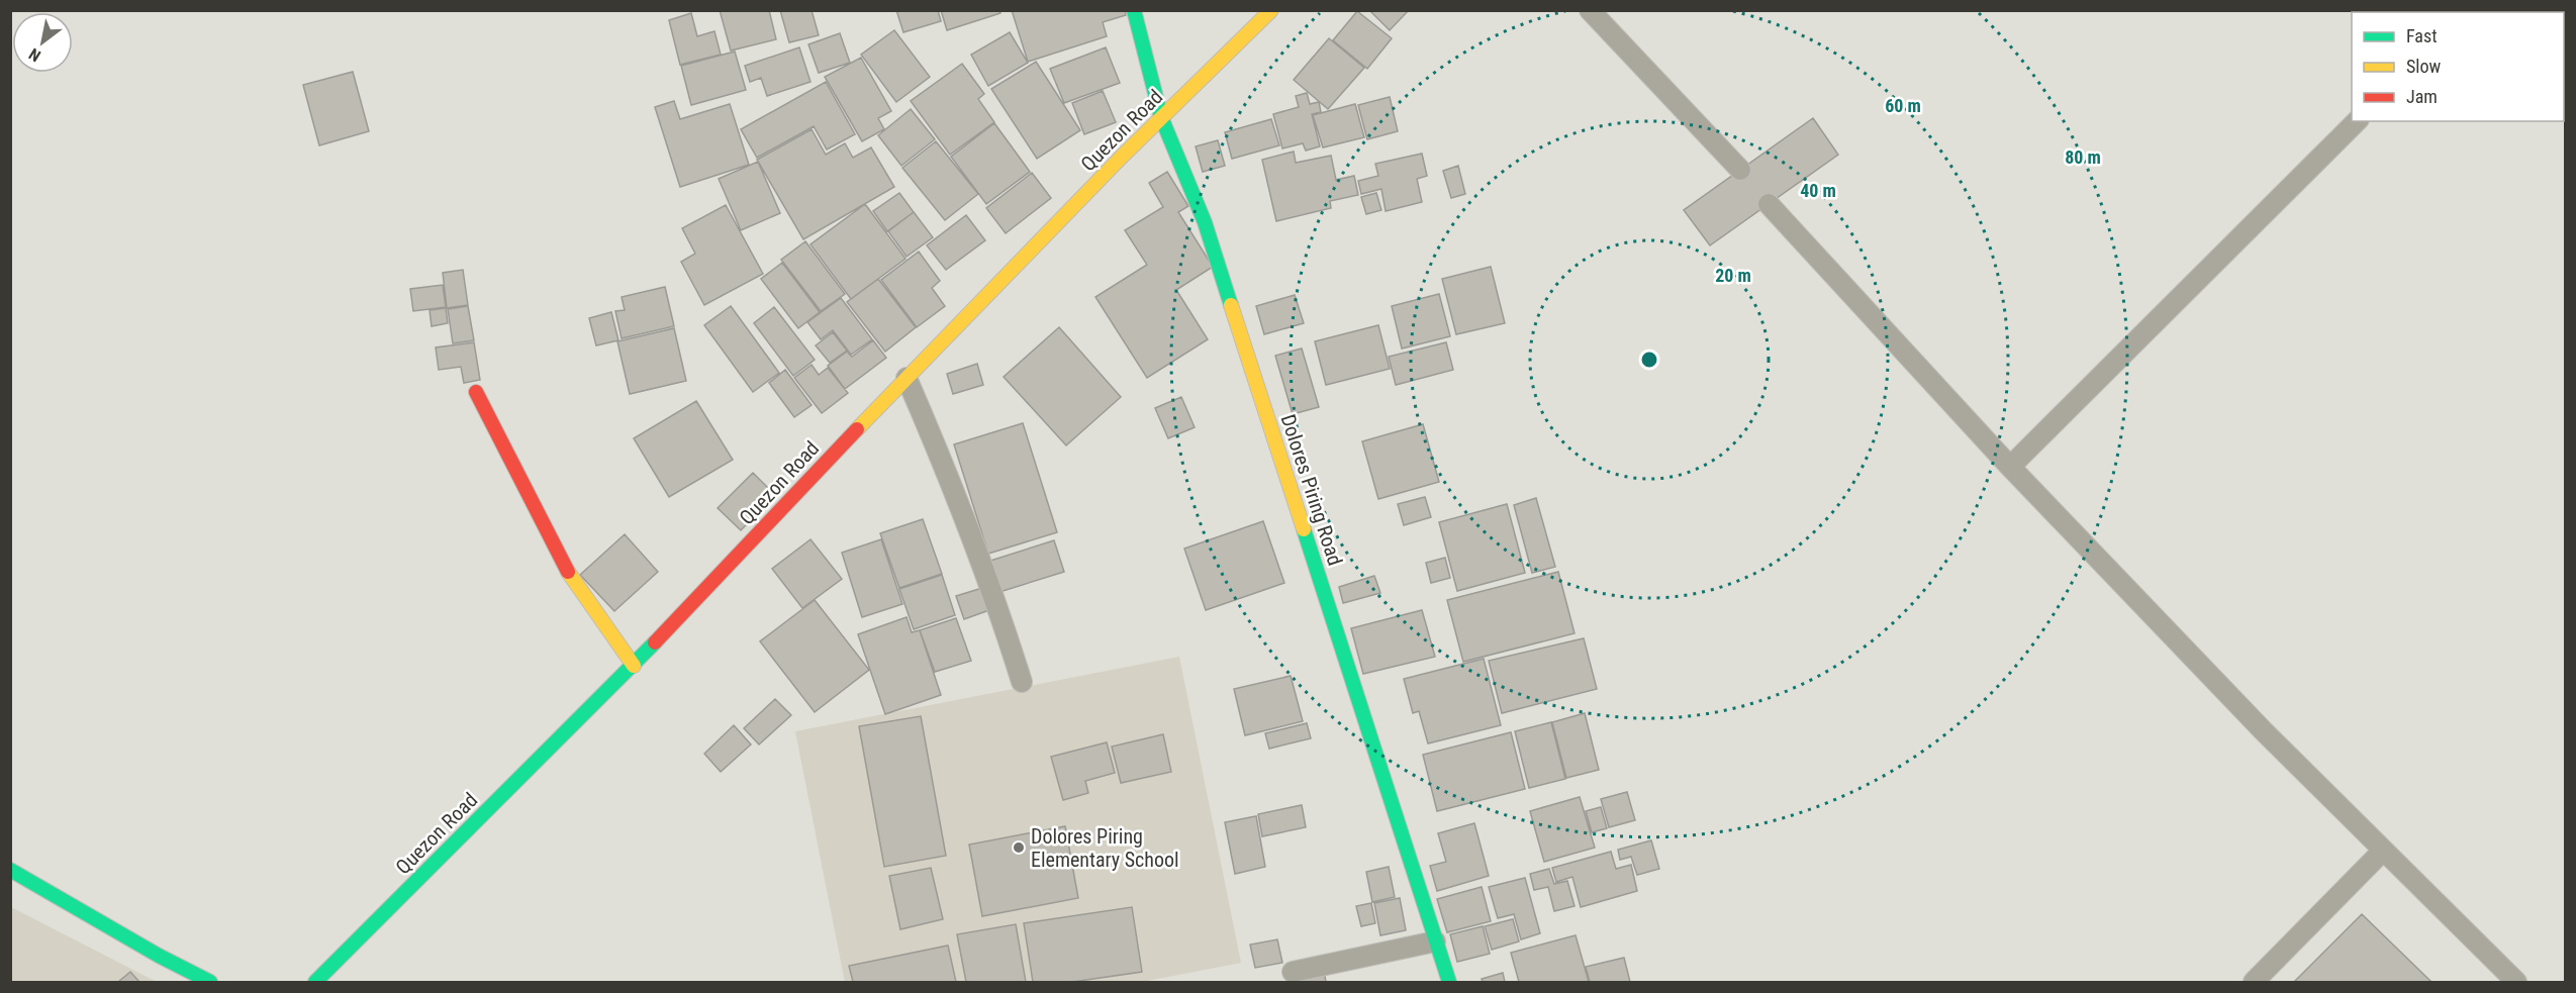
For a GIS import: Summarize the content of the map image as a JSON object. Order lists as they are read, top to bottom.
{
  "streets": {
    "street": ["Quezon Road", "Dolores Piring Road"]
  },
  "crossings": [
    ["Quezon Road", "Dolores Piring Road"]
  ],
  "places": ["Dolores Piring Elementary School"],
  "legend": ["Fast", "Slow", "Jam"],
  "north": "bottom left",
  "rings": [
    "60 m",
    "80 m",
    "40 m",
    "20 m"
  ]
}
